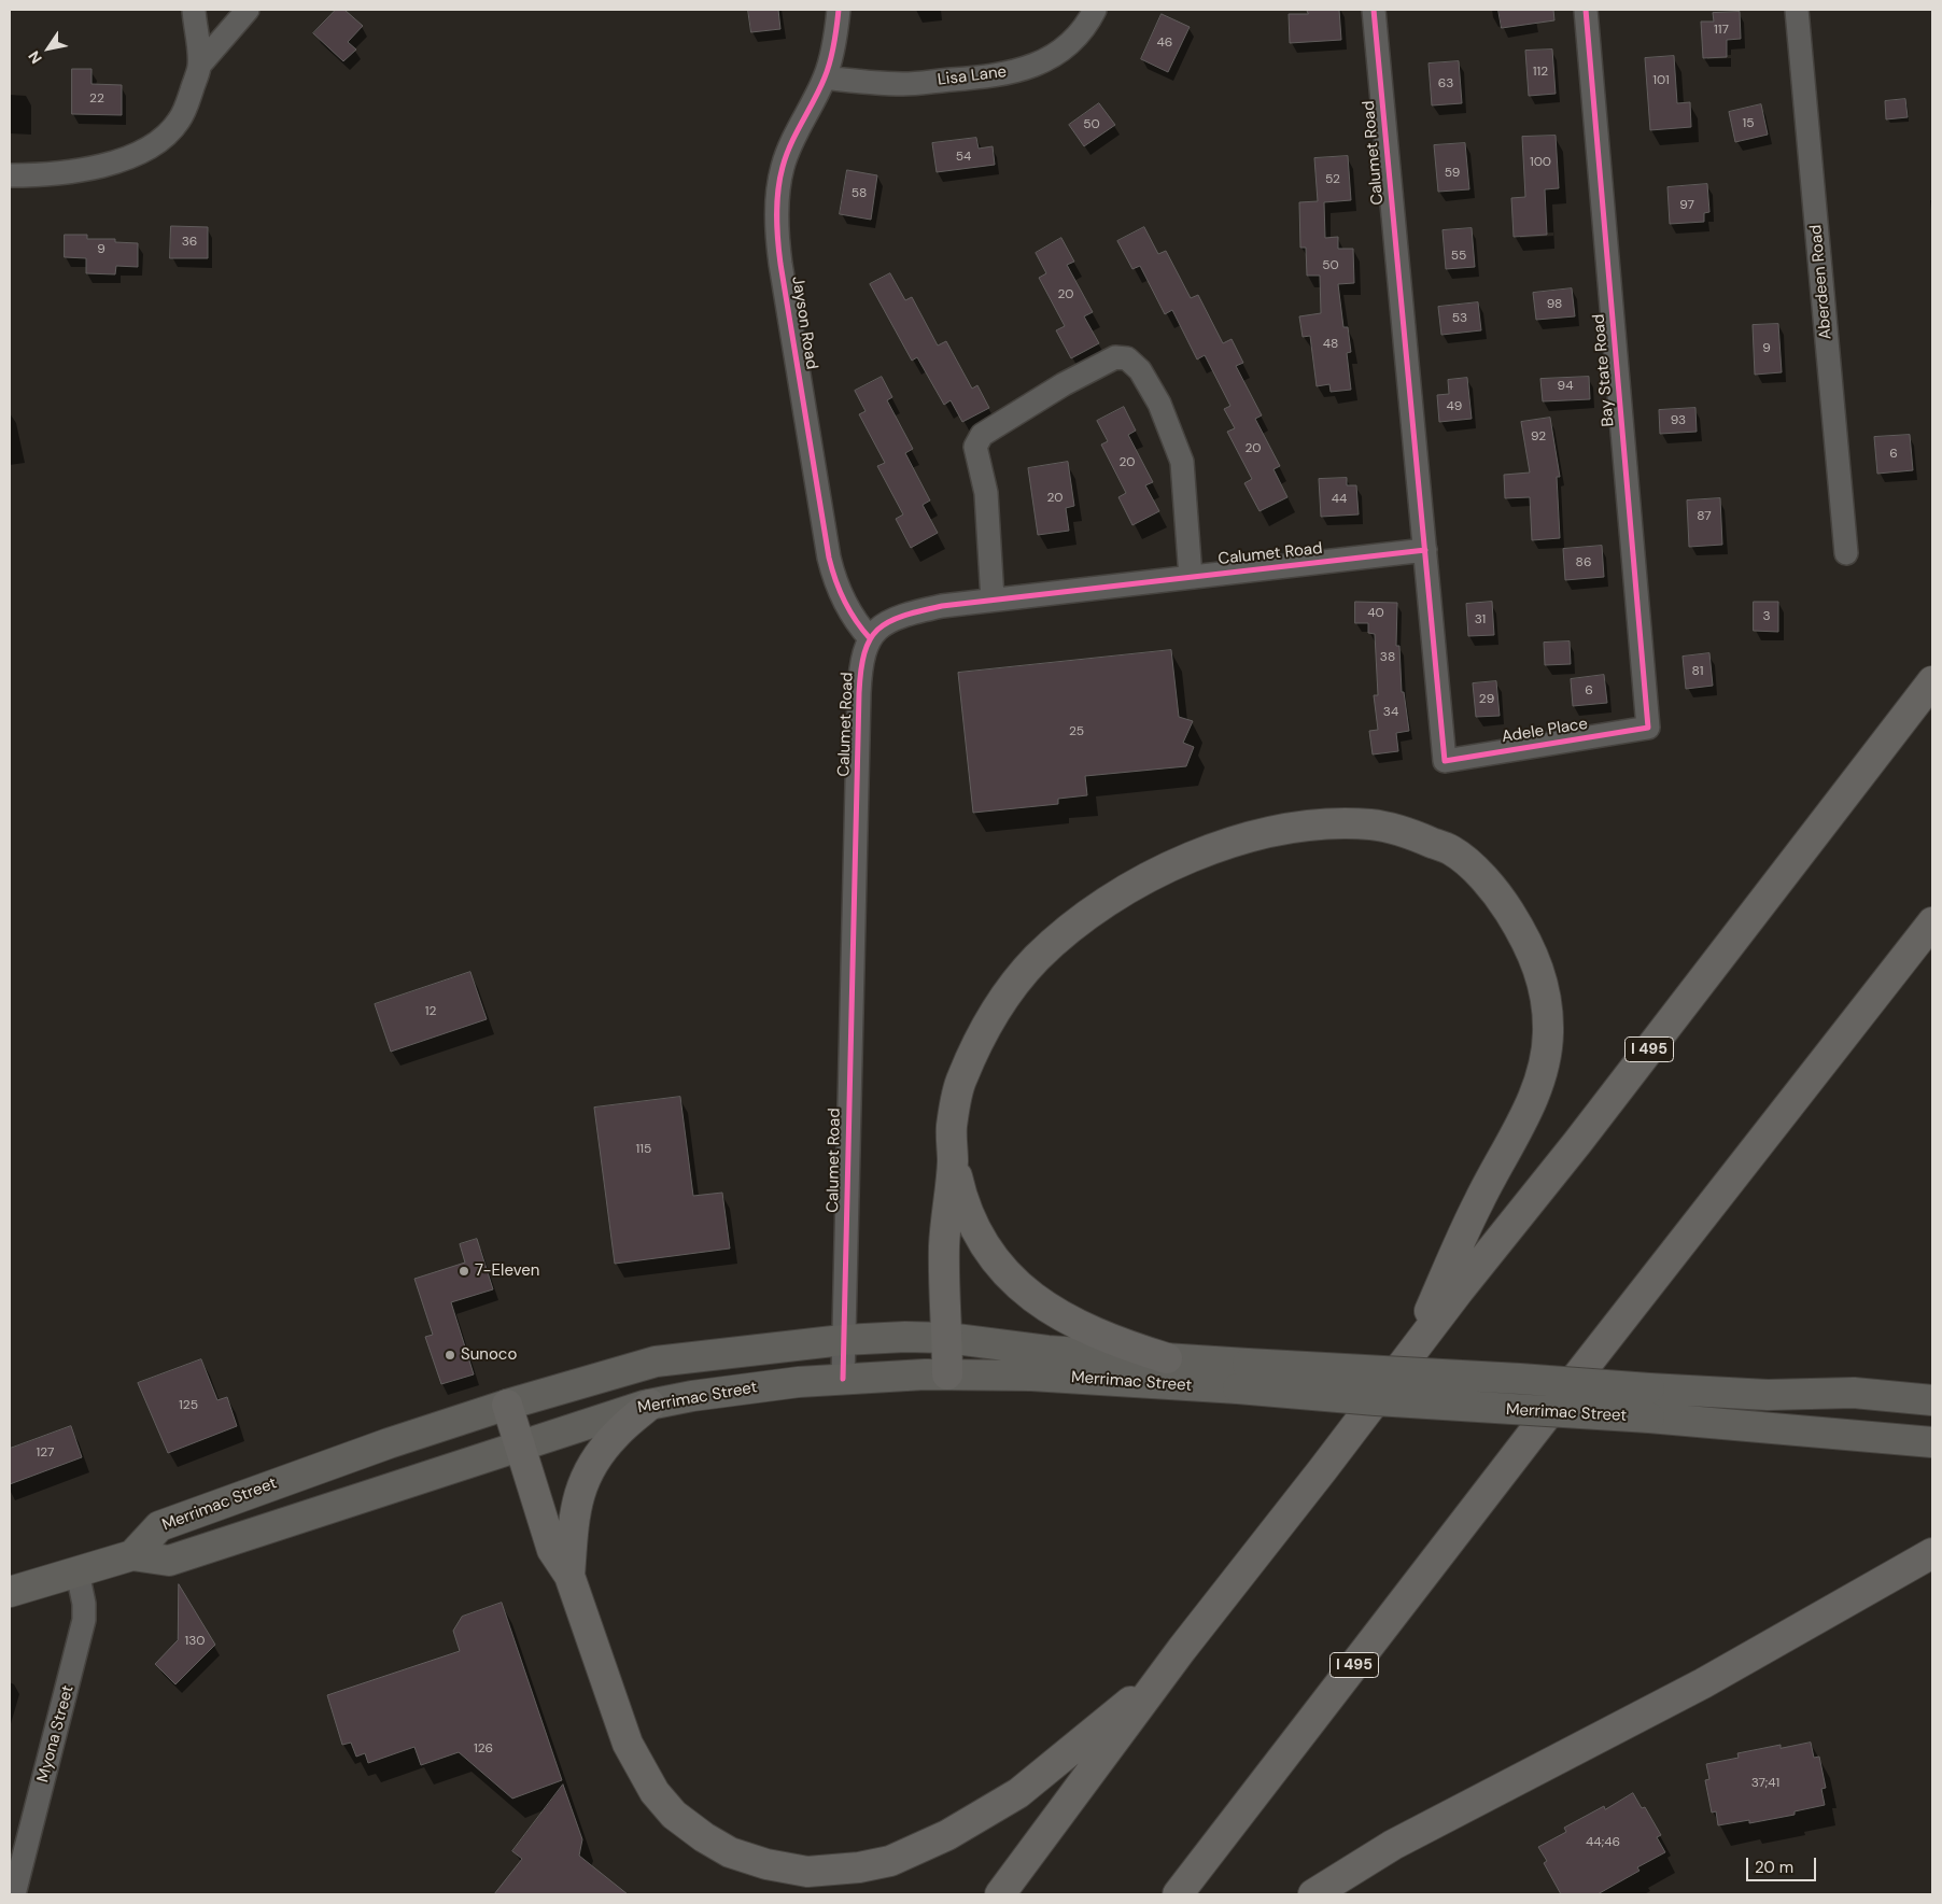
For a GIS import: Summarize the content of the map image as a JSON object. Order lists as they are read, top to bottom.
{
  "streets": {
    "highway": ["I 495"],
    "main road": ["Merrimac Street"],
    "street": [
      "Lisa Lane",
      "Calumet Road",
      "Aberdeen Road",
      "Jayson Road",
      "Bay State Road",
      "Adele Place",
      "Myona Street"
    ]
  },
  "crossings": [
    ["Lisa Lane", "Jayson Road"],
    ["Calumet Road", "Jayson Road"],
    ["Calumet Road", "Adele Place"],
    ["Calumet Road", "Merrimac Street"],
    ["Bay State Road", "Adele Place"]
  ],
  "places": ["7-Eleven", "Sunoco"],
  "house_numbers": [
    "117",
    "46",
    "112",
    "101",
    "63",
    "22",
    "15",
    "50",
    "54",
    "100",
    "59",
    "52",
    "58",
    "97",
    "36",
    "9",
    "55",
    "50",
    "20",
    "98",
    "53",
    "48",
    "9",
    "94",
    "49",
    "93",
    "92",
    "20",
    "6",
    "20",
    "20",
    "44",
    "87",
    "86",
    "40",
    "3",
    "31",
    "38",
    "81",
    "6",
    "29",
    "34",
    "25",
    "12",
    "115",
    "125",
    "127",
    "130",
    "126",
    "37;41",
    "44;46"
  ],
  "scale_bar": "20 m",
  "north": "bottom left"
}
